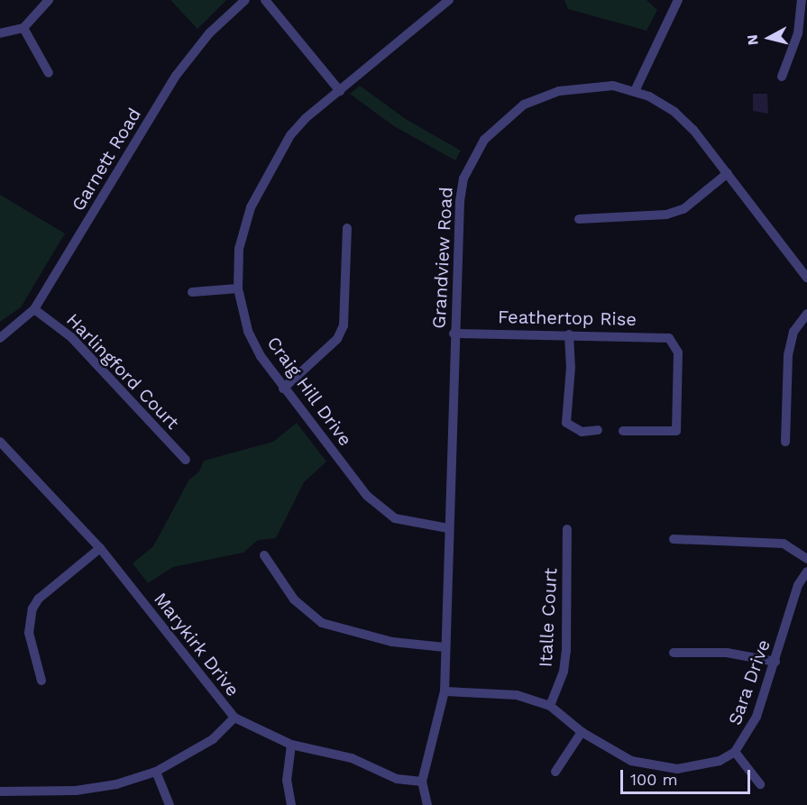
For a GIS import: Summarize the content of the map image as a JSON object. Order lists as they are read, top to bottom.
{
  "streets": {
    "street": [
      "Garnett Road",
      "Grandview Road",
      "Feathertop Rise",
      "Harlingford Court",
      "Craig Hill Drive",
      "Italle Court",
      "Marykirk Drive",
      "Sara Drive"
    ]
  },
  "crossings": [
    ["Garnett Road", "Harlingford Court"],
    ["Grandview Road", "Feathertop Rise"],
    ["Grandview Road", "Craig Hill Drive"],
    ["Grandview Road", "Marykirk Drive"],
    ["Grandview Road", "Sara Drive"],
    ["Italle Court", "Sara Drive"]
  ],
  "scale_bar": "100 m",
  "north": "left"
}
